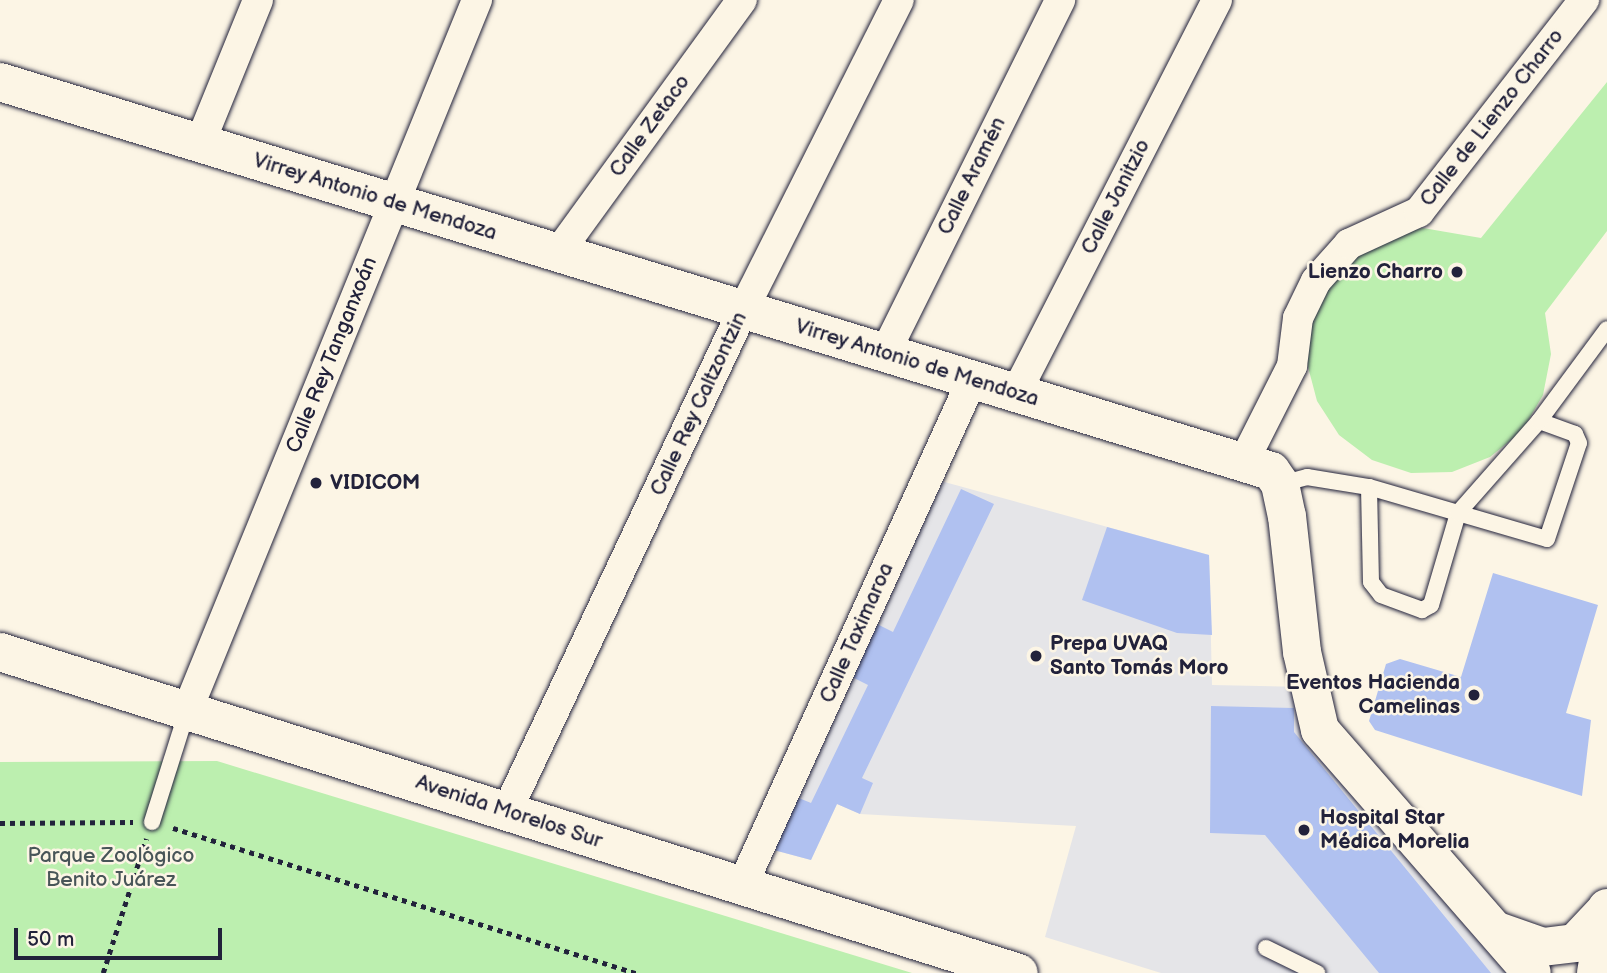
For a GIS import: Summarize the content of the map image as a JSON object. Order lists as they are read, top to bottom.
{
  "streets": {
    "street": [
      "Calle de Lienzo Charro",
      "Calle Zetaco",
      "Calle Aramén",
      "Virrey Antonio de Mendoza",
      "Calle Janitzio",
      "Calle Rey Tanganxoán",
      "Calle Rey Caltzontzin",
      "Calle Taximaroa",
      "Avenida Morelos Sur"
    ]
  },
  "crossings": [
    ["Calle de Lienzo Charro", "Virrey Antonio de Mendoza"],
    ["Calle Zetaco", "Virrey Antonio de Mendoza"],
    ["Calle Aramén", "Virrey Antonio de Mendoza"],
    ["Virrey Antonio de Mendoza", "Calle Janitzio"],
    ["Virrey Antonio de Mendoza", "Calle Rey Tanganxoán"],
    ["Virrey Antonio de Mendoza", "Calle Rey Caltzontzin"],
    ["Virrey Antonio de Mendoza", "Calle Taximaroa"],
    ["Calle Rey Tanganxoán", "Avenida Morelos Sur"],
    ["Calle Rey Caltzontzin", "Avenida Morelos Sur"],
    ["Calle Taximaroa", "Avenida Morelos Sur"]
  ],
  "parks": ["Parque Zoológico Benito Juárez"],
  "places": [
    "Lienzo Charro",
    "VIDICOM",
    "Prepa UVAQ Santo Tomás Moro",
    "Eventos Hacienda Camelinas",
    "Hospital Star Médica Morelia"
  ],
  "scale_bar": "50 m"
}
